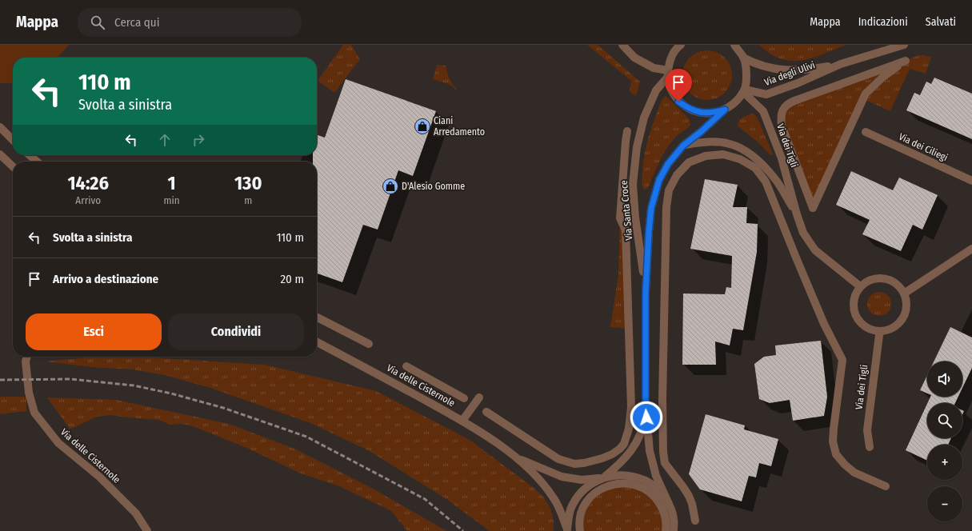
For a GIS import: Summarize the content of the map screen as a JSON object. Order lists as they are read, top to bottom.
{
  "streets": {
    "street": [
      "Via degli Ulivi",
      "Via dei Tigli",
      "Via dei Ciliegi",
      "Via Santa Croce",
      "Via delle Cisternole"
    ]
  },
  "crossings": [
    ["Via degli Ulivi", "Via dei Tigli"],
    ["Via degli Ulivi", "Via Santa Croce"],
    ["Via dei Tigli", "Via Santa Croce"],
    ["Via Santa Croce", "Via delle Cisternole"]
  ],
  "places": {
    "shop": ["Ciani Arredamento", "D'Alesio Gomme"]
  },
  "page": {
    "header": "Mappa",
    "search": "Cerca qui",
    "nav": ["Mappa", "Indicazioni", "Salvati"],
    "turn": ["110 m", "Svolta a sinistra"],
    "eta": [
      "14:26",
      "Arrivo",
      "1",
      "min",
      "130",
      "m"
    ],
    "list": [
      {
        "name": "Svolta a sinistra",
        "value": "110 m"
      },
      {
        "name": "Arrivo a destinazione",
        "value": "20 m"
      }
    ],
    "buttons": ["Esci", "Condividi"],
    "map_buttons": ["+", "−"]
  }
}
